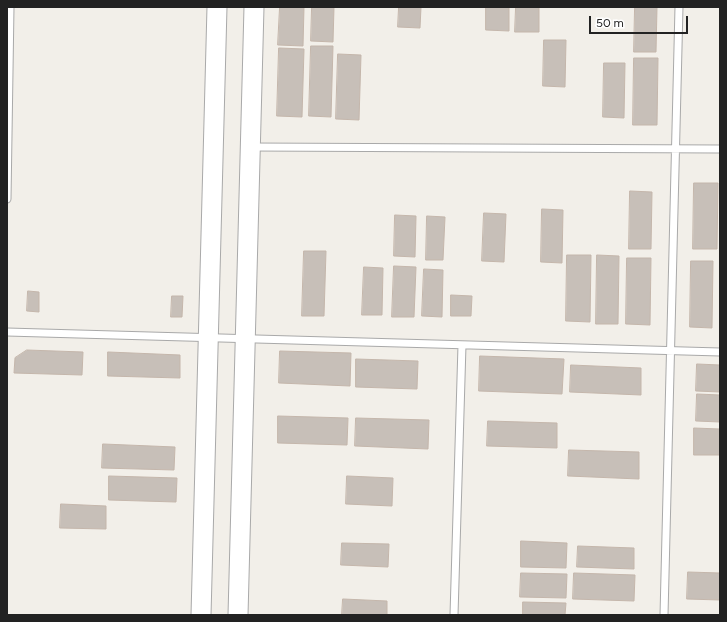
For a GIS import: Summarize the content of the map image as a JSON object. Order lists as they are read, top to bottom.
{
  "scale_bar": "50 m"
}
